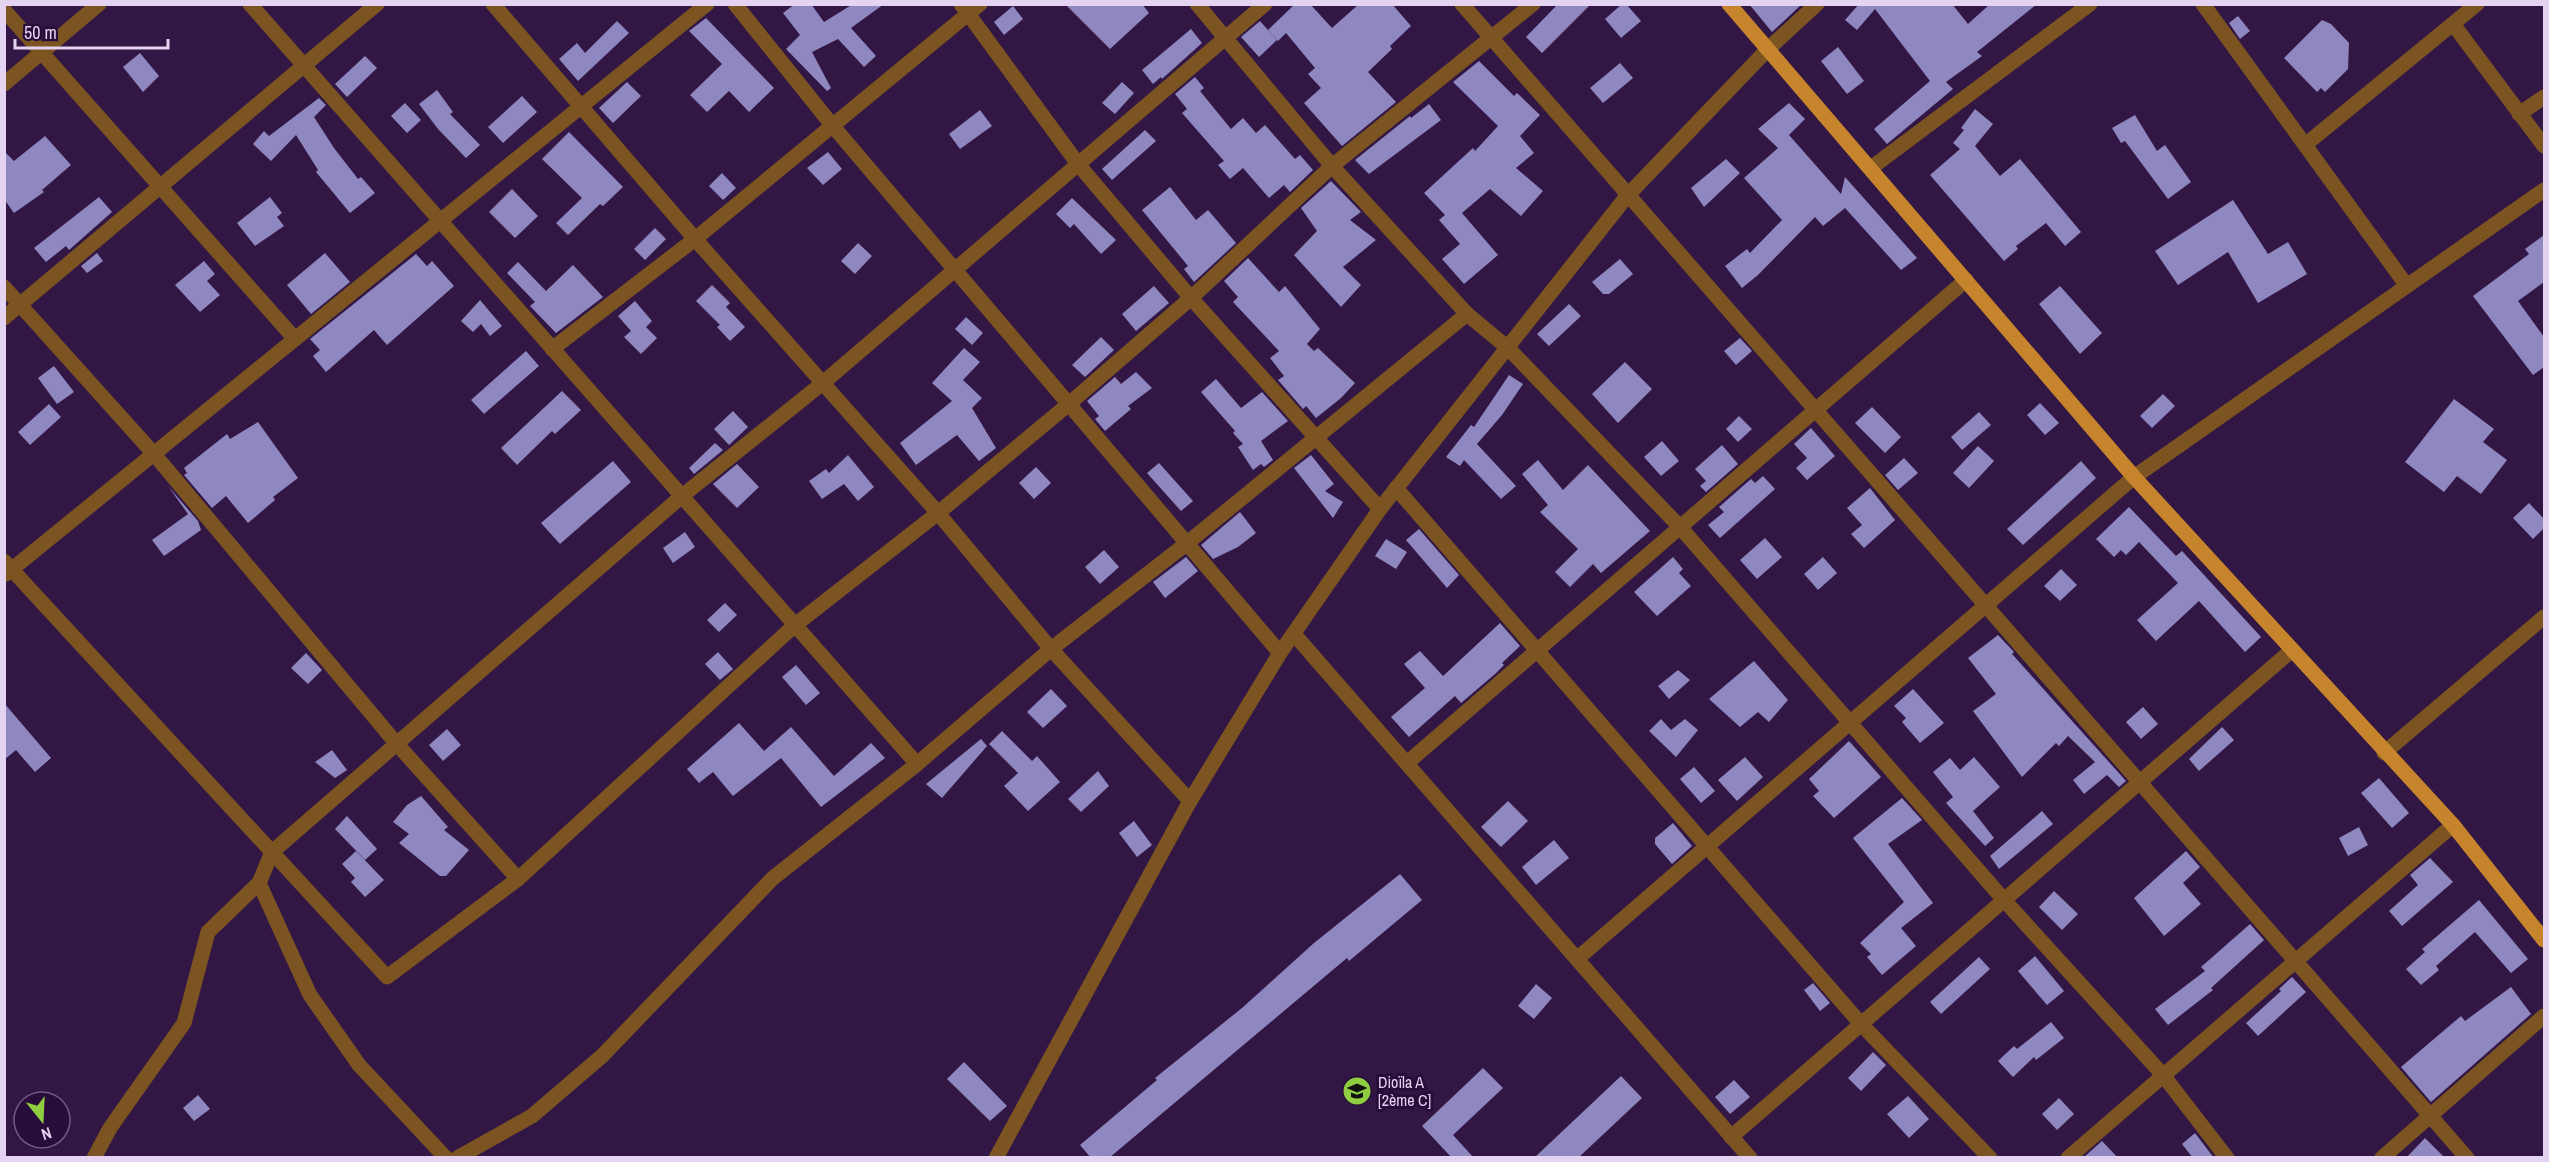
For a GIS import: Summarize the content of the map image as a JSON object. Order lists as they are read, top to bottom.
{
  "places": {
    "school or university": ["Dioïla A [2ème C]"]
  },
  "scale_bar": "50 m",
  "north": "bottom"
}
